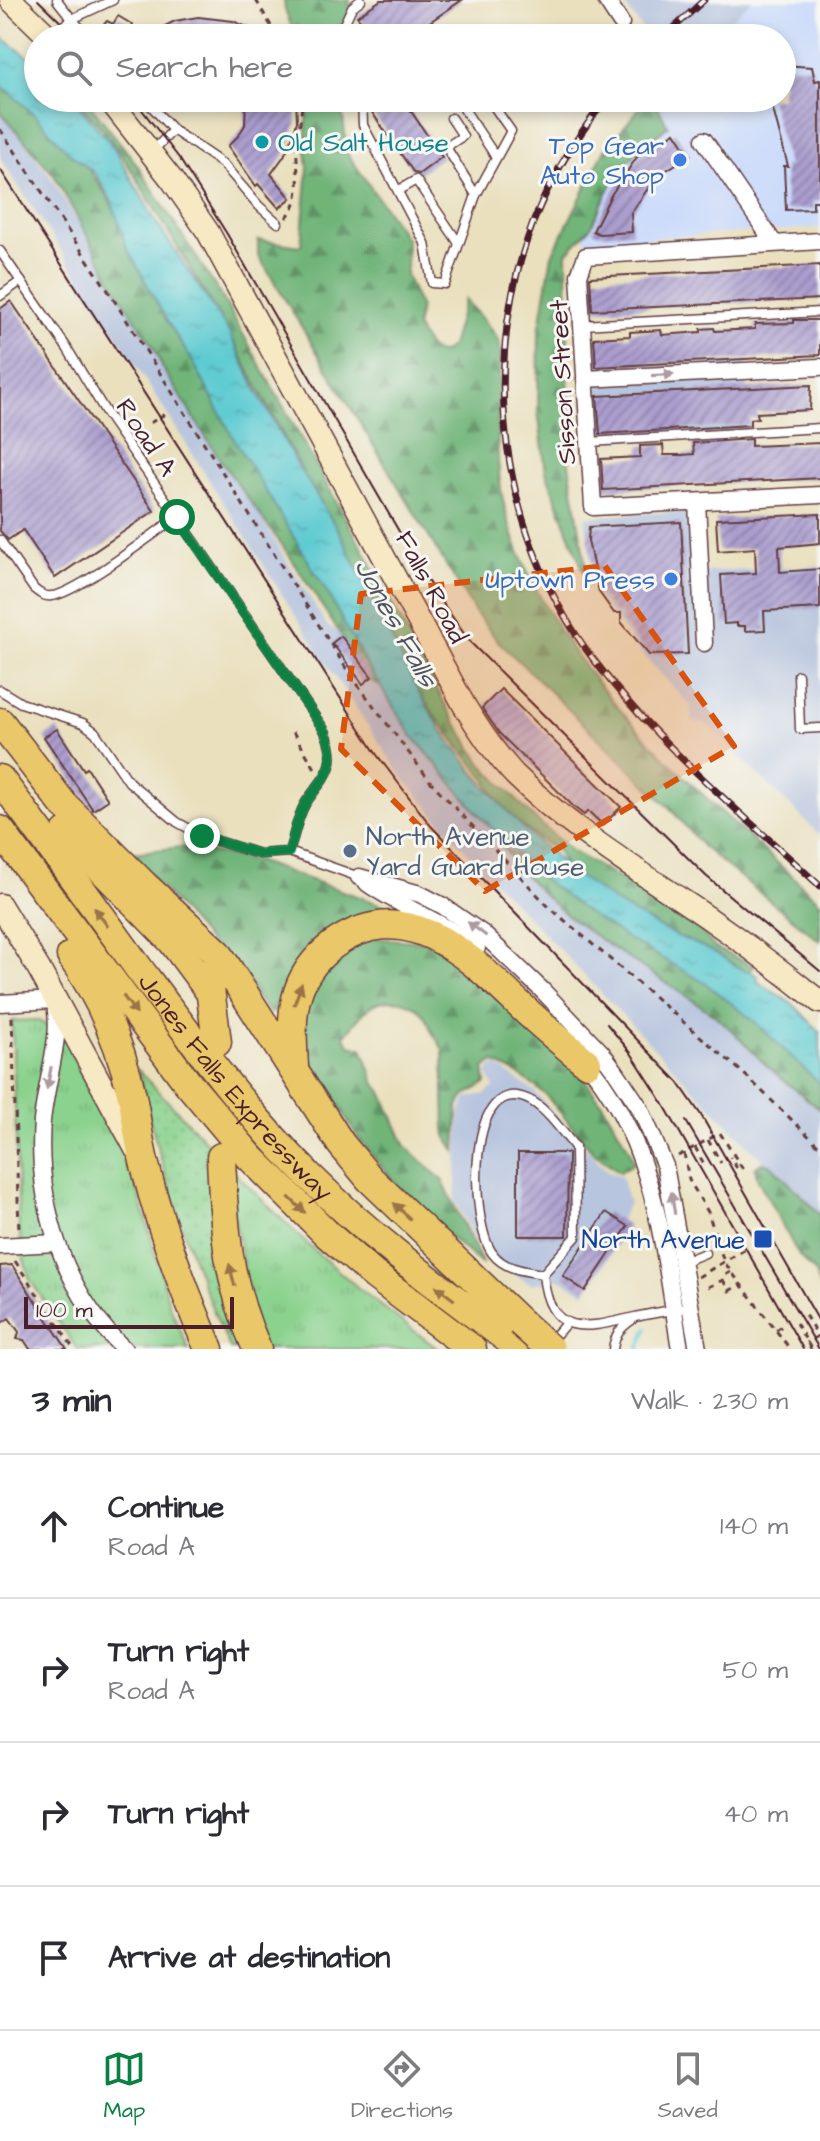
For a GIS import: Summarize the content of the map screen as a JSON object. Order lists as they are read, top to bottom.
{
  "streets": {
    "highway": ["Jones Falls Expressway"],
    "main road": ["Falls Road"],
    "street": ["Sisson Street"],
    "lane": ["Road A"]
  },
  "water": ["Jones Falls"],
  "places": {
    "other": [
      "Old Salt House",
      "Top Gear Auto Shop",
      "Uptown Press",
      "North Avenue Yard Guard House"
    ],
    "transit": ["North Avenue"]
  },
  "scale_bar": "100 m",
  "page": {
    "search": "Search here",
    "scale": "100 m",
    "heading": ["3 min", "Walk · 230 m"],
    "list": [
      ["Continue", "Road A", "140 m"],
      ["Turn right", "Road A", "50 m"],
      ["Turn right", "40 m"],
      "Arrive at destination"
    ],
    "nav": ["Map", "Directions", "Saved"]
  }
}
